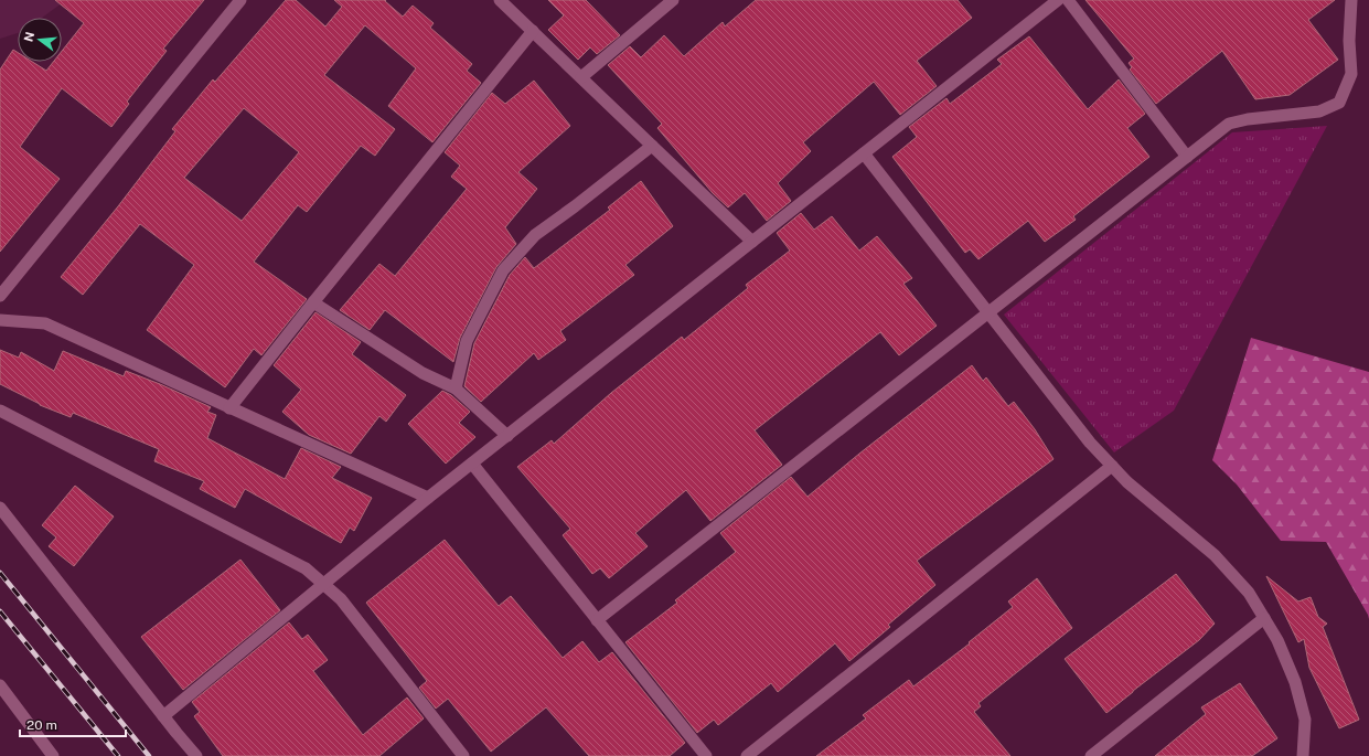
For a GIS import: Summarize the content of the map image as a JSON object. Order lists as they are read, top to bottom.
{
  "scale_bar": "20 m",
  "north": "left"
}
